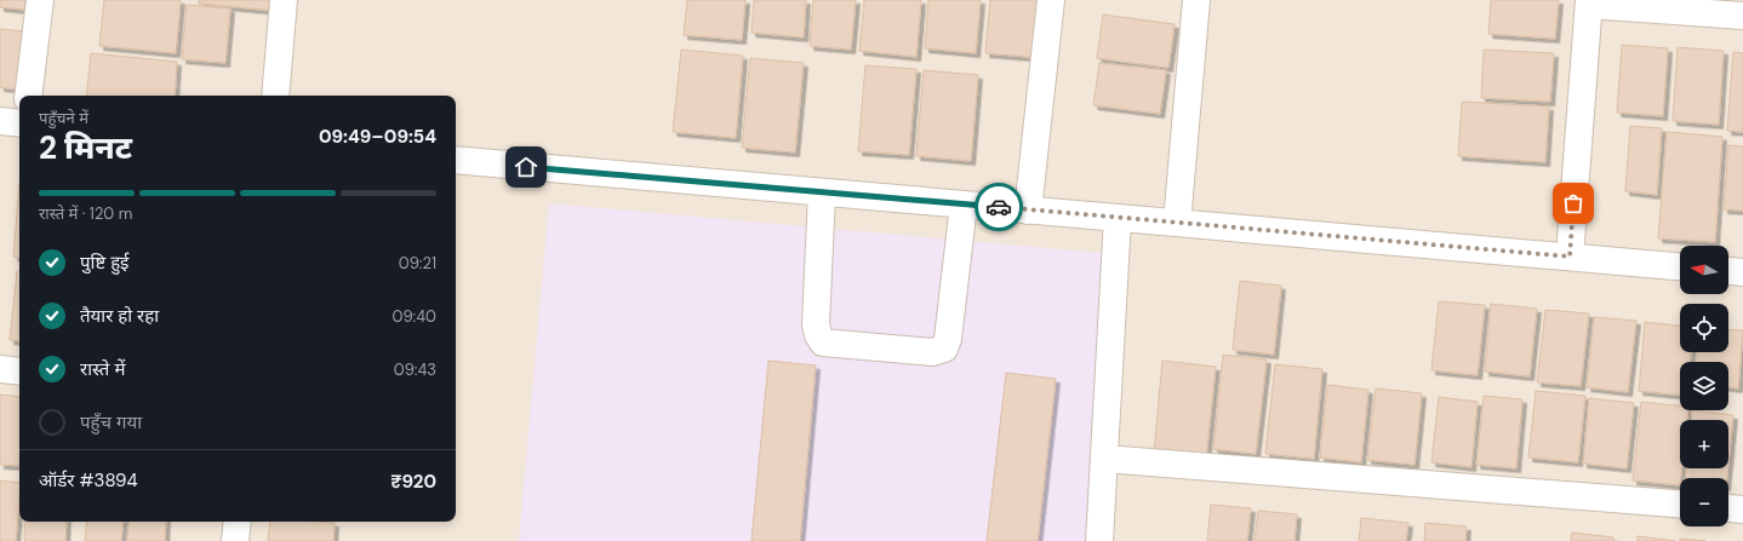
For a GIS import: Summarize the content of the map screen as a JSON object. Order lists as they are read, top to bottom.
{
  "north": "left",
  "page": {
    "heading": ["2 मिनट", "पहुँचने में", "09:49–09:54"],
    "panel": ["ऑर्डर #3894", "₹920"],
    "bar": "रास्ते में · 120 m",
    "list": [
      ["पुष्टि हुई", "09:21"],
      ["तैयार हो रहा", "09:40"],
      ["रास्ते में", "09:43"],
      "पहुँच गया"
    ],
    "map_buttons": ["+", "−"]
  }
}
